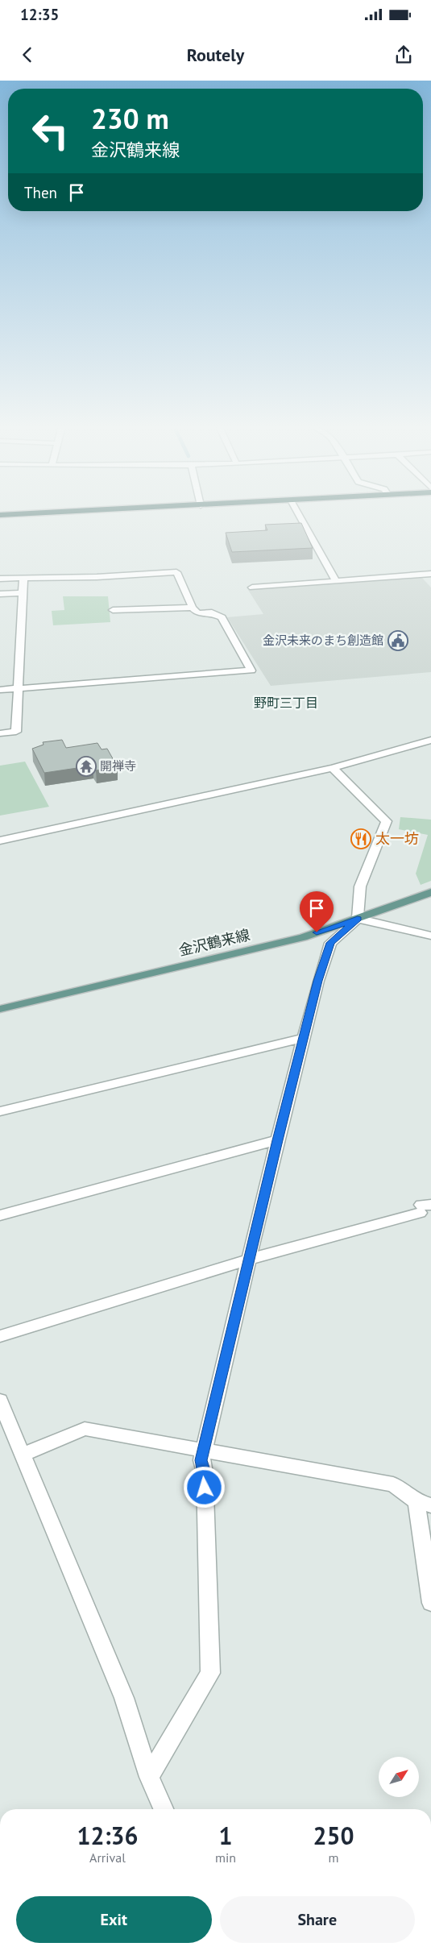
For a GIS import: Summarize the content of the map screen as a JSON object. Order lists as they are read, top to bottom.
{
  "streets": {
    "main road": ["金沢鶴来線"]
  },
  "districts": ["野町三丁目"],
  "places": {
    "public building": ["金沢未来のまち創造館"],
    "temple": ["開禅寺"],
    "restaurant": ["太一坊"]
  },
  "north": "top right",
  "page": {
    "status": "12:35",
    "header": "Routely",
    "turn": ["230 m", "金沢鶴来線"],
    "then": "Then",
    "eta": [
      "12:36",
      "Arrival",
      "1",
      "min",
      "250",
      "m"
    ],
    "buttons": ["Exit", "Share"]
  }
}
